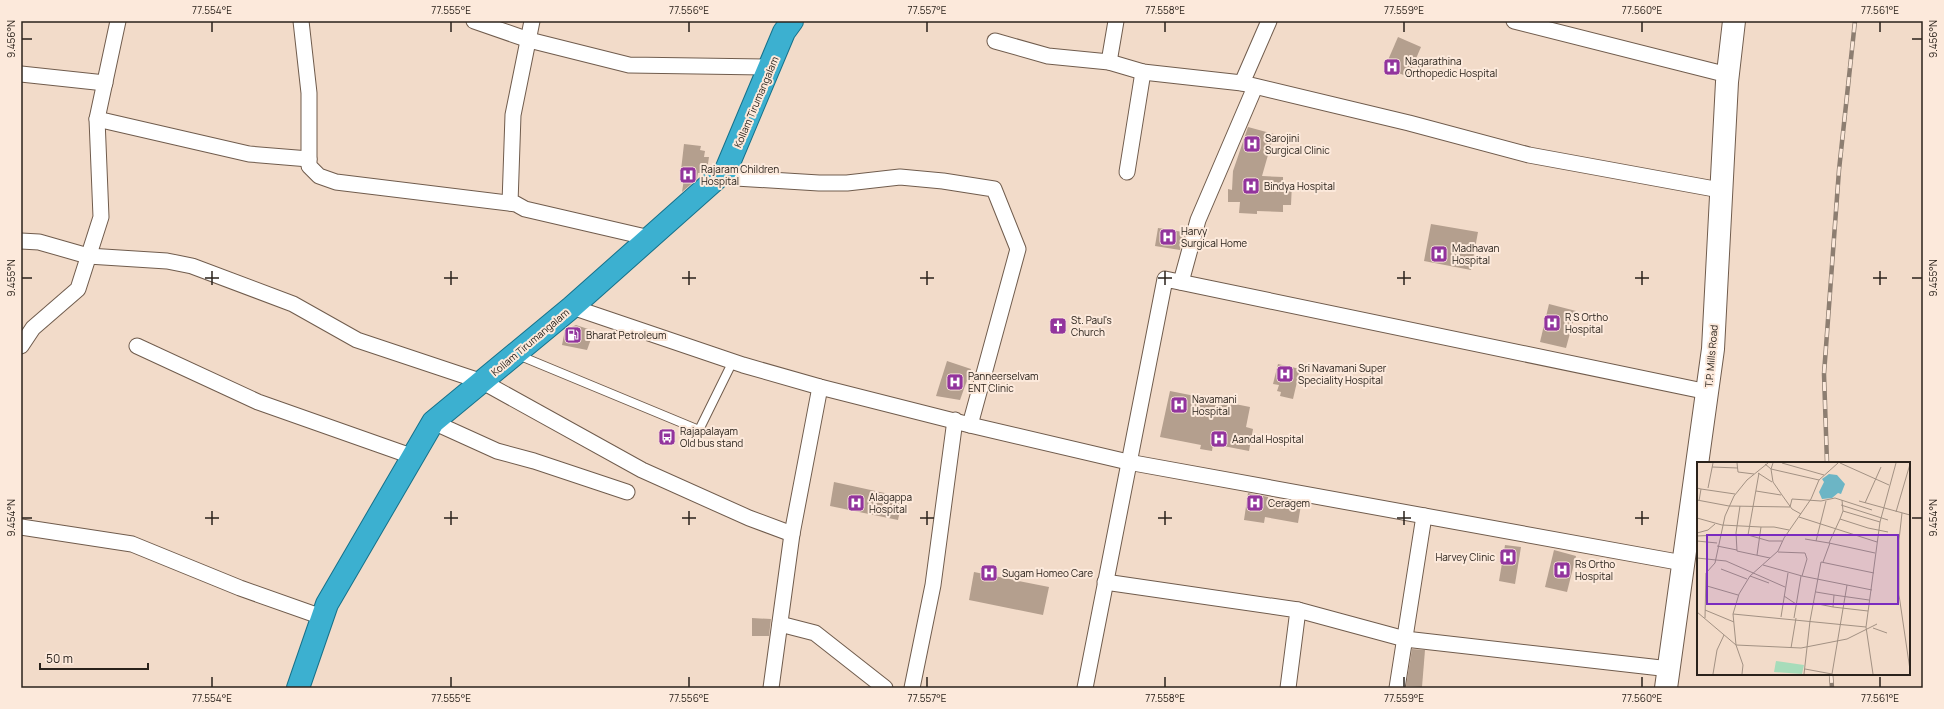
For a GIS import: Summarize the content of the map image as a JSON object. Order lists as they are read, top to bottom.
{
  "streets": {
    "highway": ["Kollam Tirumangalam"],
    "main road": ["T.P. Mills Road"]
  },
  "places": {
    "hospital": [
      "Nagarathina Orthopedic Hospital",
      "Sarojini Surgical Clinic",
      "Rajaram Children Hospital",
      "Bindya Hospital",
      "Harvy Surgical Home",
      "Madhavan Hospital",
      "R S Ortho Hospital",
      "Sri Navamani Super Speciality Hospital",
      "Panneerselvam ENT Clinic",
      "Navamani Hospital",
      "Aandal Hospital",
      "Alagappa Hospital",
      "Ceragem",
      "Harvey Clinic",
      "Rs Ortho Hospital",
      "Sugam Homeo Care"
    ],
    "church": ["St. Paul's Church"],
    "fuel station": ["Bharat Petroleum"],
    "bus stop": ["Rajapalayam Old bus stand"]
  },
  "scale_bar": "50 m",
  "coordinates": [
    "77.554°E",
    "77.555°E",
    "77.556°E",
    "77.557°E",
    "77.558°E",
    "77.559°E",
    "77.560°E",
    "77.561°E",
    "9.456°N",
    "9.455°N",
    "9.454°N"
  ]
}
